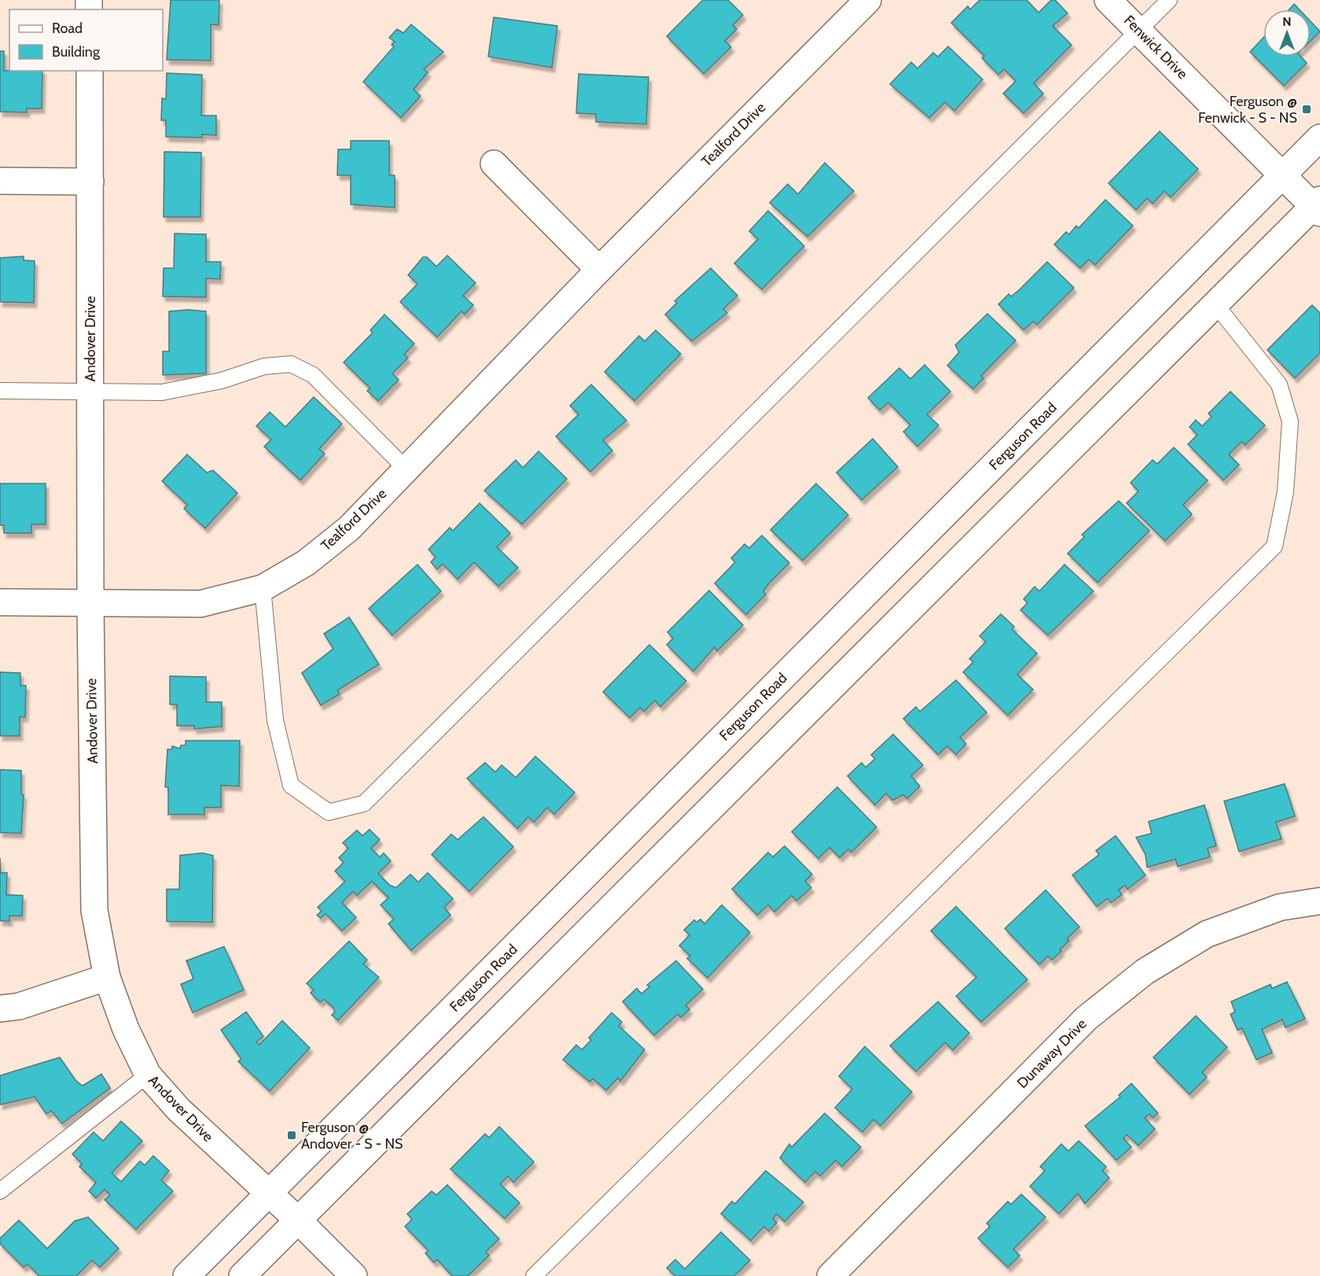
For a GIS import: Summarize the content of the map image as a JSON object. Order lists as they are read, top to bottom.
{
  "streets": {
    "street": [
      "Fenwick Drive",
      "Tealford Drive",
      "Andover Drive",
      "Ferguson Road",
      "Dunaway Drive"
    ]
  },
  "crossings": [
    ["Fenwick Drive", "Ferguson Road"],
    ["Tealford Drive", "Andover Drive"],
    ["Andover Drive", "Ferguson Road"]
  ],
  "places": {
    "transit": ["Ferguson @ Fenwick - S - NS", "Ferguson @ Andover - S - NS"]
  },
  "legend": ["Road", "Building"],
  "north": "top"
}
